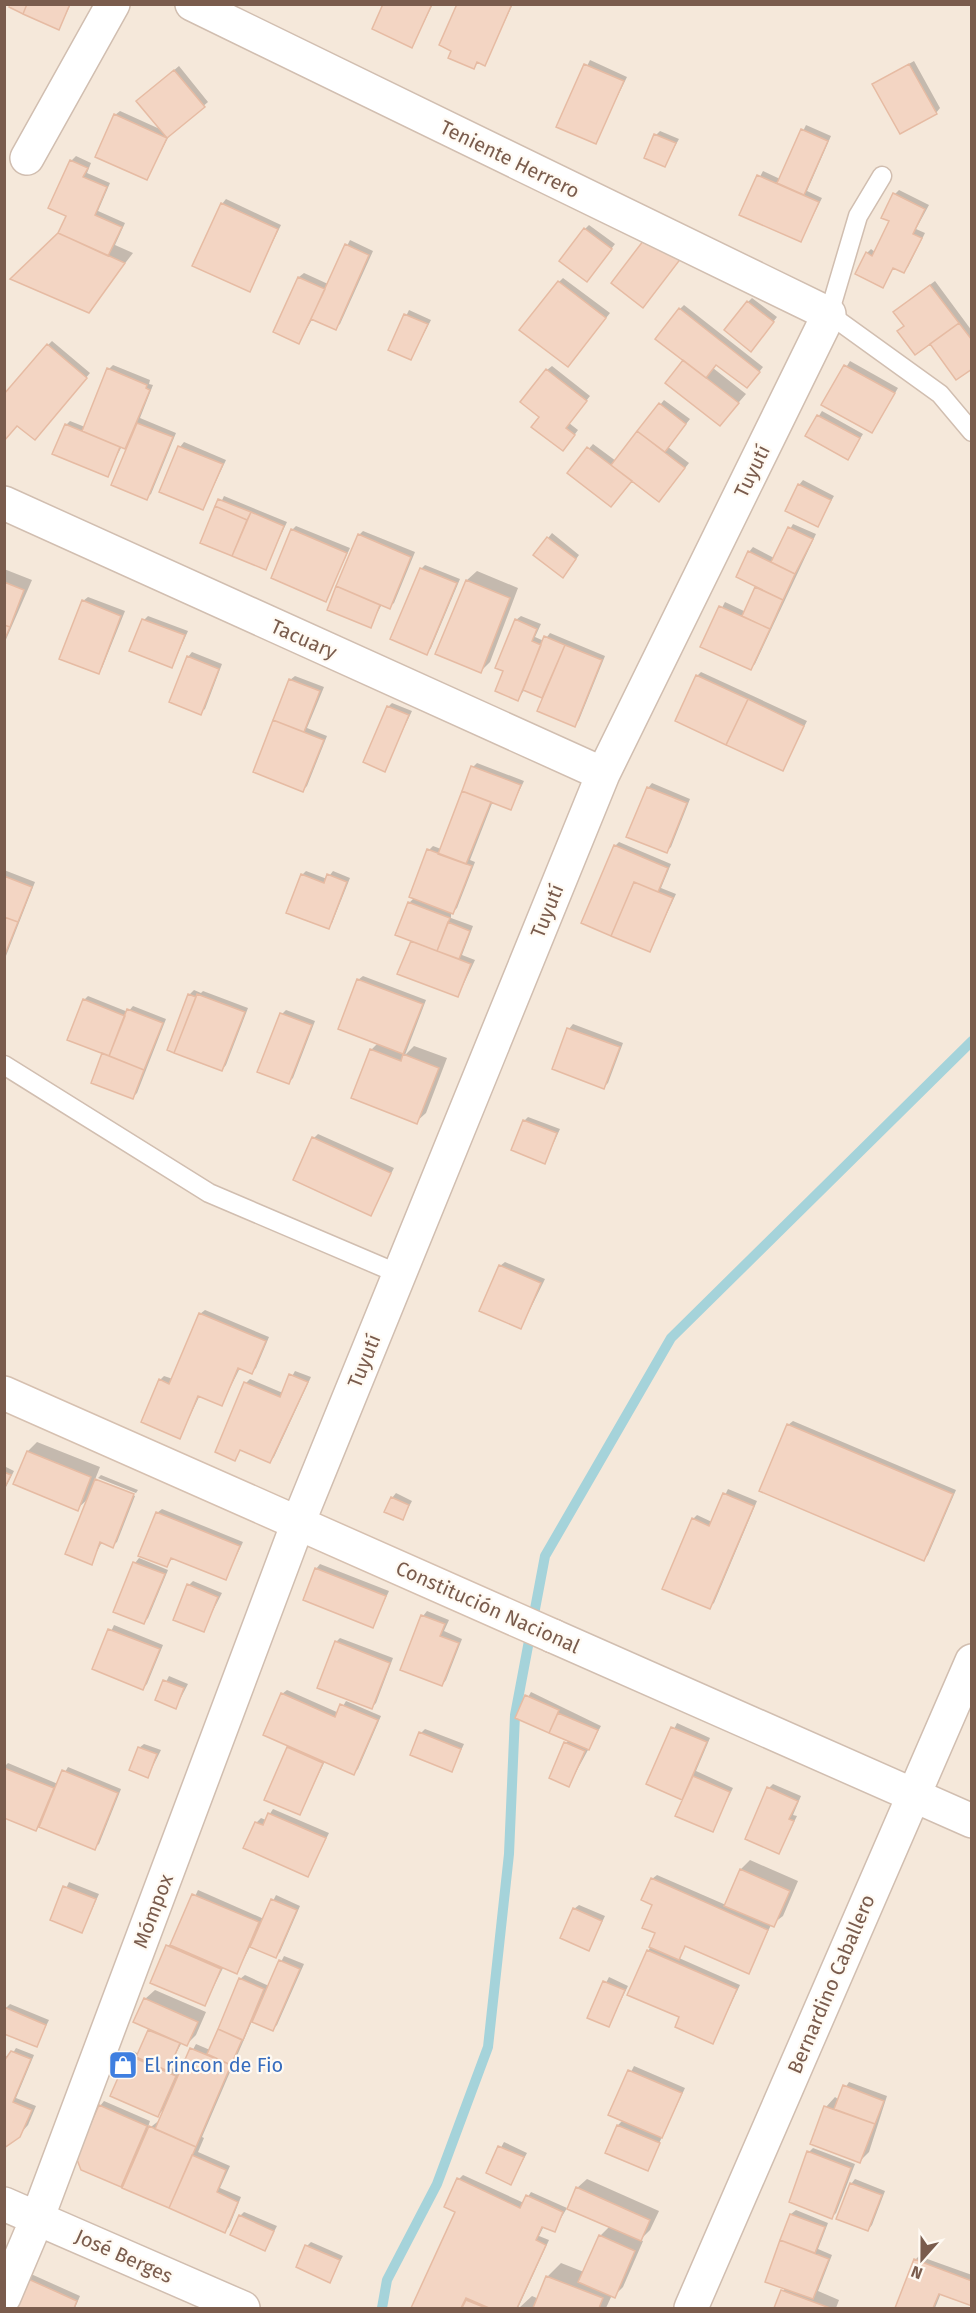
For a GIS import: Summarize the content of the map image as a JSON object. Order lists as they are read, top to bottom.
{
  "streets": {
    "street": [
      "Teniente Herrero",
      "Tuyutí",
      "Tacuary",
      "Constitución Nacional",
      "Mómpox",
      "Bernardino Caballero",
      "José Berges"
    ]
  },
  "crossings": [
    ["Teniente Herrero", "Tuyutí"],
    ["Tuyutí", "Tacuary"],
    ["Tuyutí", "Constitución Nacional"],
    ["Tuyutí", "Mómpox"],
    ["Constitución Nacional", "Mómpox"],
    ["Constitución Nacional", "Bernardino Caballero"],
    ["Mómpox", "José Berges"]
  ],
  "places": {
    "shop": ["El rincon de Fio"]
  },
  "north": "bottom"
}
